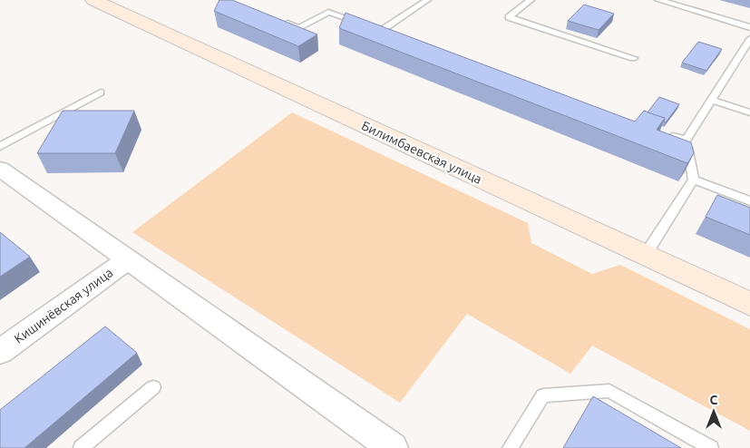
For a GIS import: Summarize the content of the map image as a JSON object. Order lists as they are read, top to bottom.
{
  "streets": {
    "main road": ["Билимбаевская улица"],
    "street": ["Кишинёвская улица"]
  },
  "north": "top"
}
